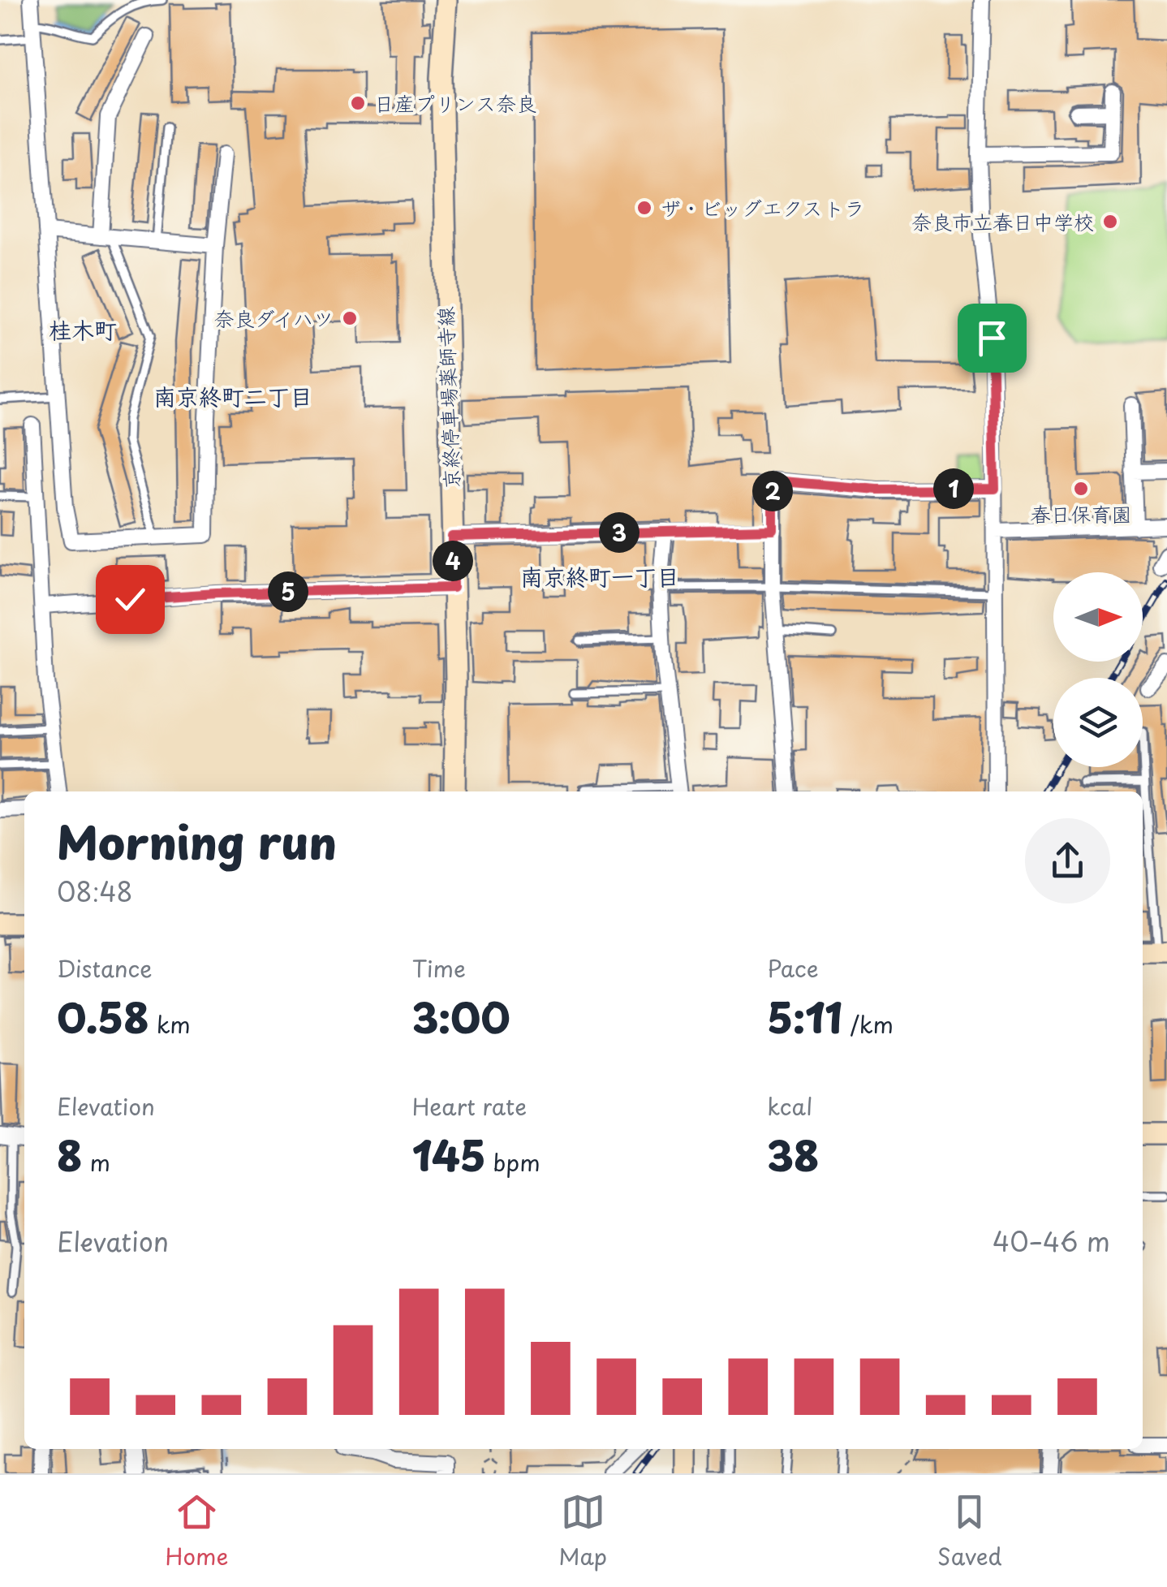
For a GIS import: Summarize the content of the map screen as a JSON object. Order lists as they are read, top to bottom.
{
  "streets": {
    "main road": ["京終停車場薬師寺線"]
  },
  "districts": ["桂木町", "南京終町二丁目", "南京終町一丁目"],
  "places": [
    "日産プリンス奈良",
    "ザ・ビッグエクストラ",
    "奈良市立春日中学校",
    "奈良ダイハツ",
    "春日保育園"
  ],
  "north": "right",
  "page": {
    "pins": [
      "1",
      "2",
      "3",
      "4",
      "5"
    ],
    "heading": ["Morning run", "08:48"],
    "stats": [
      ["Distance", "0.58 km"],
      ["Time", "3:00"],
      ["Pace", "5:11 /km"],
      ["Elevation", "8 m"],
      ["Heart rate", "145 bpm"],
      ["kcal", "38"]
    ],
    "chart": ["Elevation", "40–46 m"],
    "tabs": ["Home", "Map", "Saved"]
  }
}
